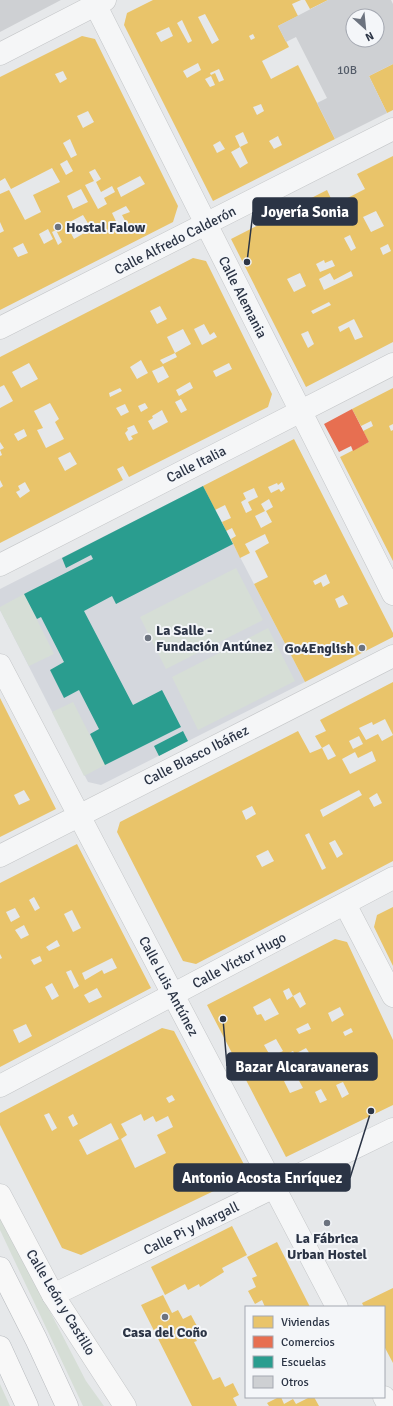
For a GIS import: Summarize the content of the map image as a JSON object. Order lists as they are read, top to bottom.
{
  "streets": {
    "main road": ["Calle León y Castillo"],
    "street": [
      "Calle Alfredo Calderón",
      "Calle Alemania",
      "Calle Italia",
      "Calle Blasco Ibáñez",
      "Calle Víctor Hugo",
      "Calle Luis Antúnez",
      "Calle Pi y Margall"
    ]
  },
  "crossings": [
    ["Calle Alfredo Calderón", "Calle Alemania"],
    ["Calle Alemania", "Calle Italia"],
    ["Calle Blasco Ibáñez", "Calle Luis Antúnez"],
    ["Calle Víctor Hugo", "Calle Luis Antúnez"],
    ["Calle Luis Antúnez", "Calle Pi y Margall"],
    ["Calle Pi y Margall", "Calle León y Castillo"]
  ],
  "places": [
    "Hostal Falow",
    "Joyería Sonia",
    "La Salle - Fundación Antúnez",
    "Go4English",
    "Bazar Alcaravaneras",
    "Antonio Acosta Enríquez",
    "La Fábrica Urban Hostel",
    "Casa del Coño"
  ],
  "house_numbers": ["10B"],
  "legend": [
    "Viviendas",
    "Comercios",
    "Escuelas",
    "Otros"
  ],
  "north": "bottom right"
}
